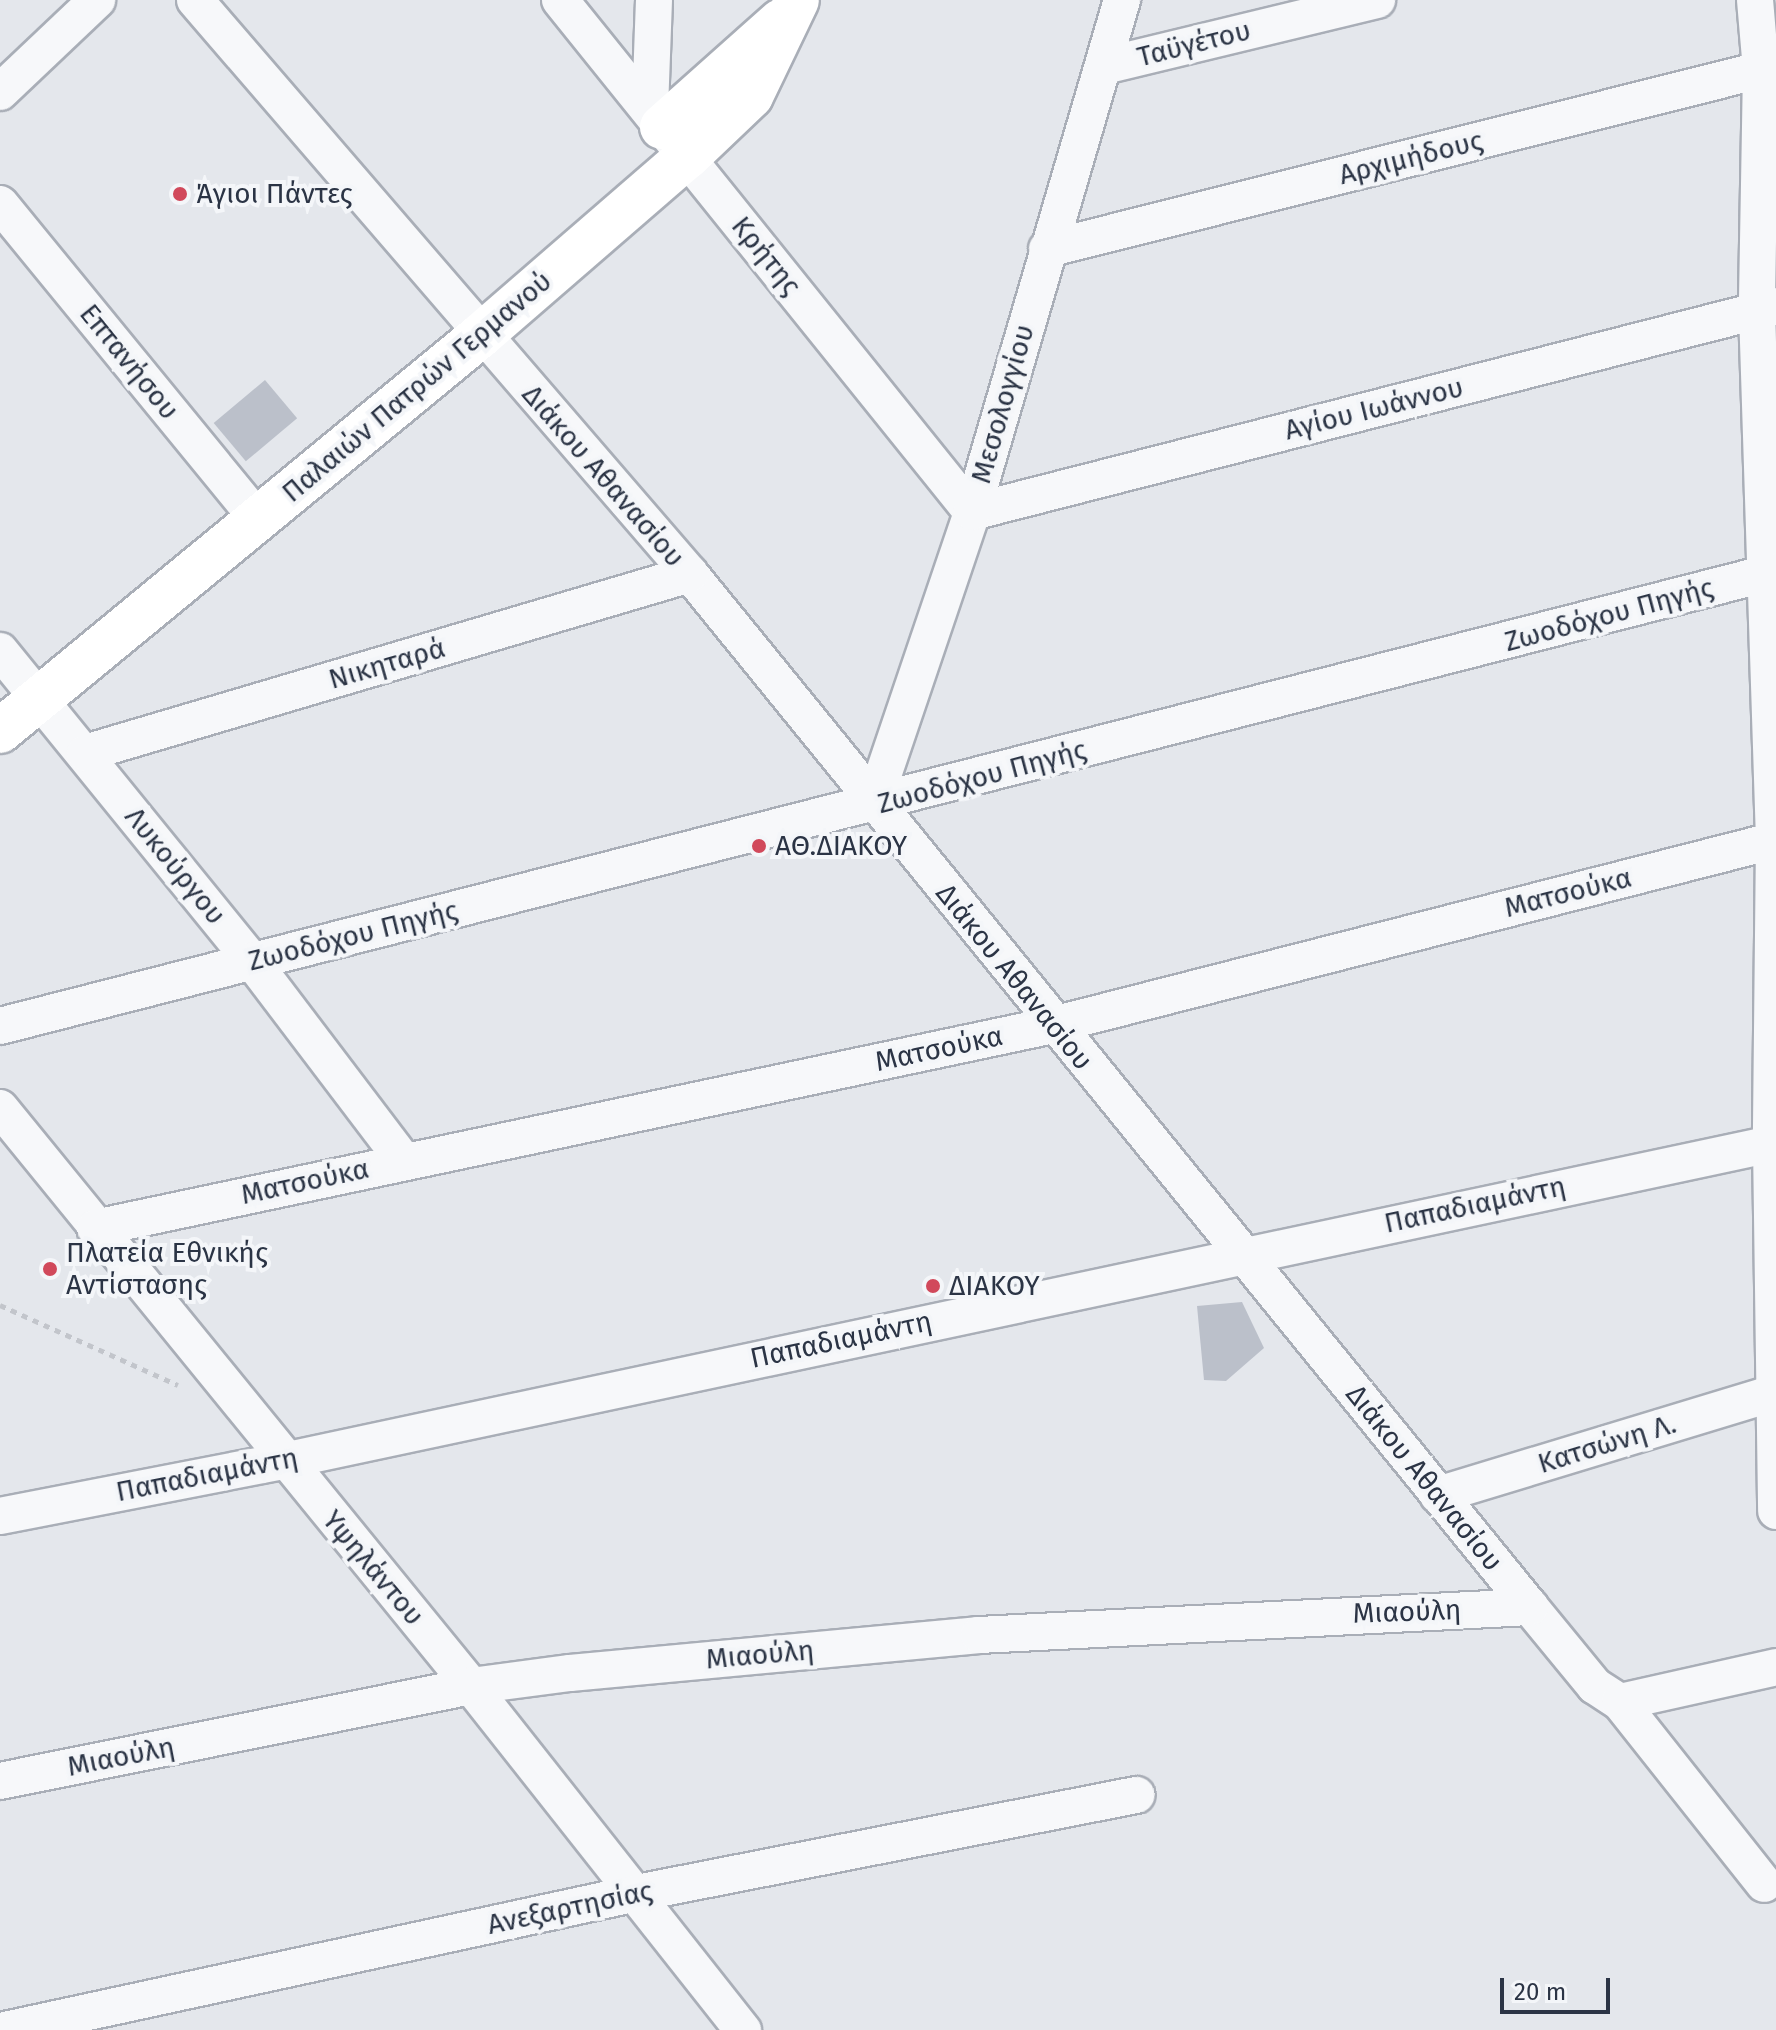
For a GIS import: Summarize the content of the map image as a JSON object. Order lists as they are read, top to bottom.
{
  "streets": {
    "street": [
      "Ταϋγέτου",
      "Αρχιμήδους",
      "Κρήτης",
      "Επτανήσου",
      "Παλαιών Πατρών Γερμανού",
      "Μεσολογγίου",
      "Αγίου Ιωάννου",
      "Διάκου Αθανασίου",
      "Ζωοδόχου Πηγής",
      "Νικηταρά",
      "Λυκούργου",
      "Ματσούκα",
      "Παπαδιαμάντη",
      "Κατσώνη Λ.",
      "Υψηλάντου",
      "Μιαούλη",
      "Ανεξαρτησίας"
    ]
  },
  "crossings": [
    ["Ταϋγέτου", "Μεσολογγίου"],
    ["Αρχιμήδους", "Μεσολογγίου"],
    ["Κρήτης", "Παλαιών Πατρών Γερμανού"],
    ["Κρήτης", "Μεσολογγίου"],
    ["Κρήτης", "Αγίου Ιωάννου"],
    ["Επτανήσου", "Παλαιών Πατρών Γερμανού"],
    ["Παλαιών Πατρών Γερμανού", "Διάκου Αθανασίου"],
    ["Παλαιών Πατρών Γερμανού", "Λυκούργου"],
    ["Μεσολογγίου", "Αγίου Ιωάννου"],
    ["Μεσολογγίου", "Διάκου Αθανασίου"],
    ["Μεσολογγίου", "Ζωοδόχου Πηγής"],
    ["Διάκου Αθανασίου", "Ζωοδόχου Πηγής"],
    ["Διάκου Αθανασίου", "Νικηταρά"],
    ["Διάκου Αθανασίου", "Ματσούκα"],
    ["Διάκου Αθανασίου", "Παπαδιαμάντη"],
    ["Διάκου Αθανασίου", "Κατσώνη Λ."],
    ["Διάκου Αθανασίου", "Μιαούλη"],
    ["Ζωοδόχου Πηγής", "Λυκούργου"],
    ["Νικηταρά", "Λυκούργου"],
    ["Λυκούργου", "Ματσούκα"],
    ["Ματσούκα", "Υψηλάντου"],
    ["Παπαδιαμάντη", "Υψηλάντου"],
    ["Υψηλάντου", "Μιαούλη"],
    ["Υψηλάντου", "Ανεξαρτησίας"]
  ],
  "places": [
    "Άγιοι Πάντες",
    "ΑΘ.ΔΙΑΚΟΥ",
    "Πλατεία Εθνικής Αντίστασης",
    "ΔΙΑΚΟΥ"
  ],
  "scale_bar": "20 m"
}
